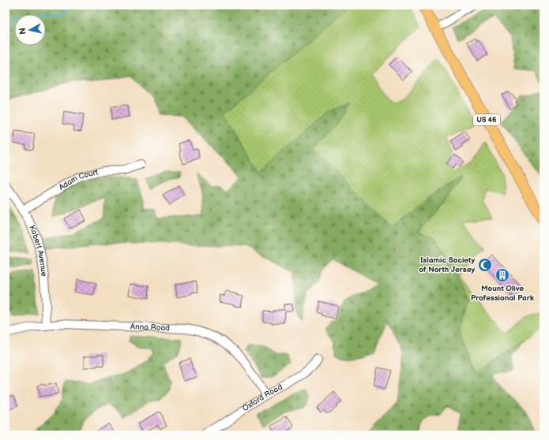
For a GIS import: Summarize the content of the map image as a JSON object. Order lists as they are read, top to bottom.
{
  "streets": {
    "main road": ["US 46"],
    "street": [
      "Adam Court",
      "Kobert Avenue",
      "Anna Road",
      "Oxford Road"
    ]
  },
  "crossings": [
    ["Adam Court", "Kobert Avenue"],
    ["Kobert Avenue", "Anna Road"],
    ["Anna Road", "Oxford Road"]
  ],
  "places": {
    "mosque": ["Islamic Society of North Jersey"],
    "building": ["Mount Olive Professional Park"]
  },
  "north": "left"
}
